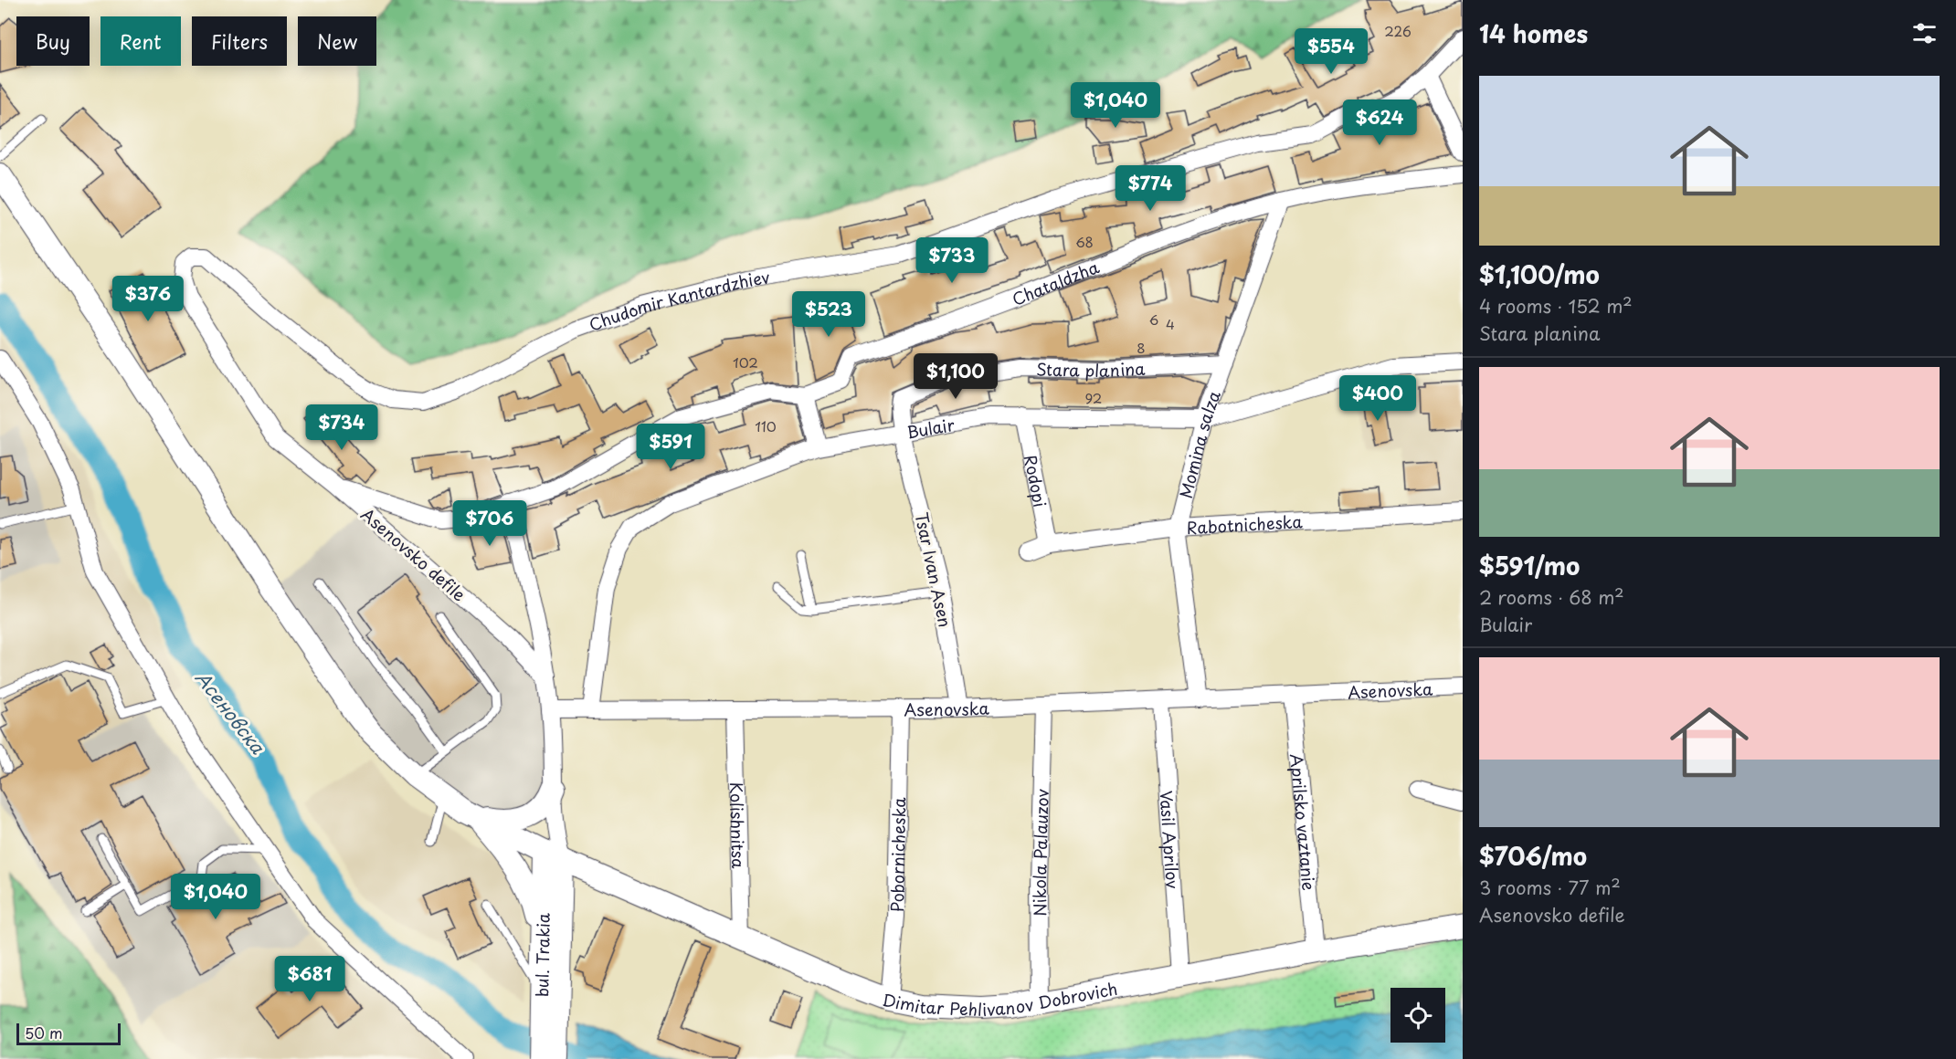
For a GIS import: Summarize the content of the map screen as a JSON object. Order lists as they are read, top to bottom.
{
  "streets": {
    "main road": ["bul. Trakia", "Dimitar Pehlivanov Dobrovich"],
    "street": [
      "Chataldzha",
      "Chudomir Kantardzhiev",
      "Stara planina",
      "Bulair",
      "Momina salza",
      "Rodopi",
      "Rabotnicheska",
      "Asenovsko defile",
      "Tsar Ivan Asen",
      "Asenovska",
      "Aprilsko vaztanie",
      "Kolishnitsa",
      "Vasil Aprilov",
      "Nikola Palauzov",
      "Pobornicheska"
    ]
  },
  "crossings": [
    ["Chataldzha", "Momina salza"],
    ["Chataldzha", "Asenovsko defile"],
    ["Chudomir Kantardzhiev", "Asenovsko defile"],
    ["Stara planina", "Bulair"],
    ["Stara planina", "Momina salza"],
    ["Stara planina", "Tsar Ivan Asen"],
    ["Bulair", "Momina salza"],
    ["Bulair", "Rodopi"],
    ["Bulair", "Tsar Ivan Asen"],
    ["Bulair", "Asenovska"],
    ["Momina salza", "Rabotnicheska"],
    ["Momina salza", "Asenovska"],
    ["Rodopi", "Rabotnicheska"],
    ["Tsar Ivan Asen", "Asenovska"],
    ["Asenovska", "Aprilsko vaztanie"],
    ["Asenovska", "Kolishnitsa"],
    ["Asenovska", "Vasil Aprilov"],
    ["Asenovska", "Nikola Palauzov"],
    ["Asenovska", "Pobornicheska"],
    ["Aprilsko vaztanie", "Dimitar Pehlivanov Dobrovich"],
    ["Kolishnitsa", "Dimitar Pehlivanov Dobrovich"],
    ["Vasil Aprilov", "Dimitar Pehlivanov Dobrovich"],
    ["Nikola Palauzov", "Dimitar Pehlivanov Dobrovich"],
    ["Pobornicheska", "Dimitar Pehlivanov Dobrovich"],
    ["bul. Trakia", "Dimitar Pehlivanov Dobrovich"]
  ],
  "water": ["Асеновска"],
  "house_numbers": [
    "226",
    "68",
    "6",
    "4",
    "8",
    "102",
    "92",
    "110"
  ],
  "scale_bar": "50 m",
  "page": {
    "heading": "14 homes",
    "chip": [
      "Buy",
      "Rent",
      "Filters",
      "New"
    ],
    "price": [
      "$554",
      "$1,040",
      "$624",
      "$774",
      "$733",
      "$376",
      "$523",
      "$1,100",
      "$400",
      "$734",
      "$591",
      "$706",
      "$1,040",
      "$681"
    ],
    "list": [
      {
        "name": "$1,100/mo",
        "note": "4 rooms · 152 m² · Stara planina"
      },
      {
        "name": "$591/mo",
        "note": "2 rooms · 68 m² · Bulair"
      },
      {
        "name": "$706/mo",
        "note": "3 rooms · 77 m² · Asenovsko defile"
      }
    ],
    "scale": "50 m"
  }
}
